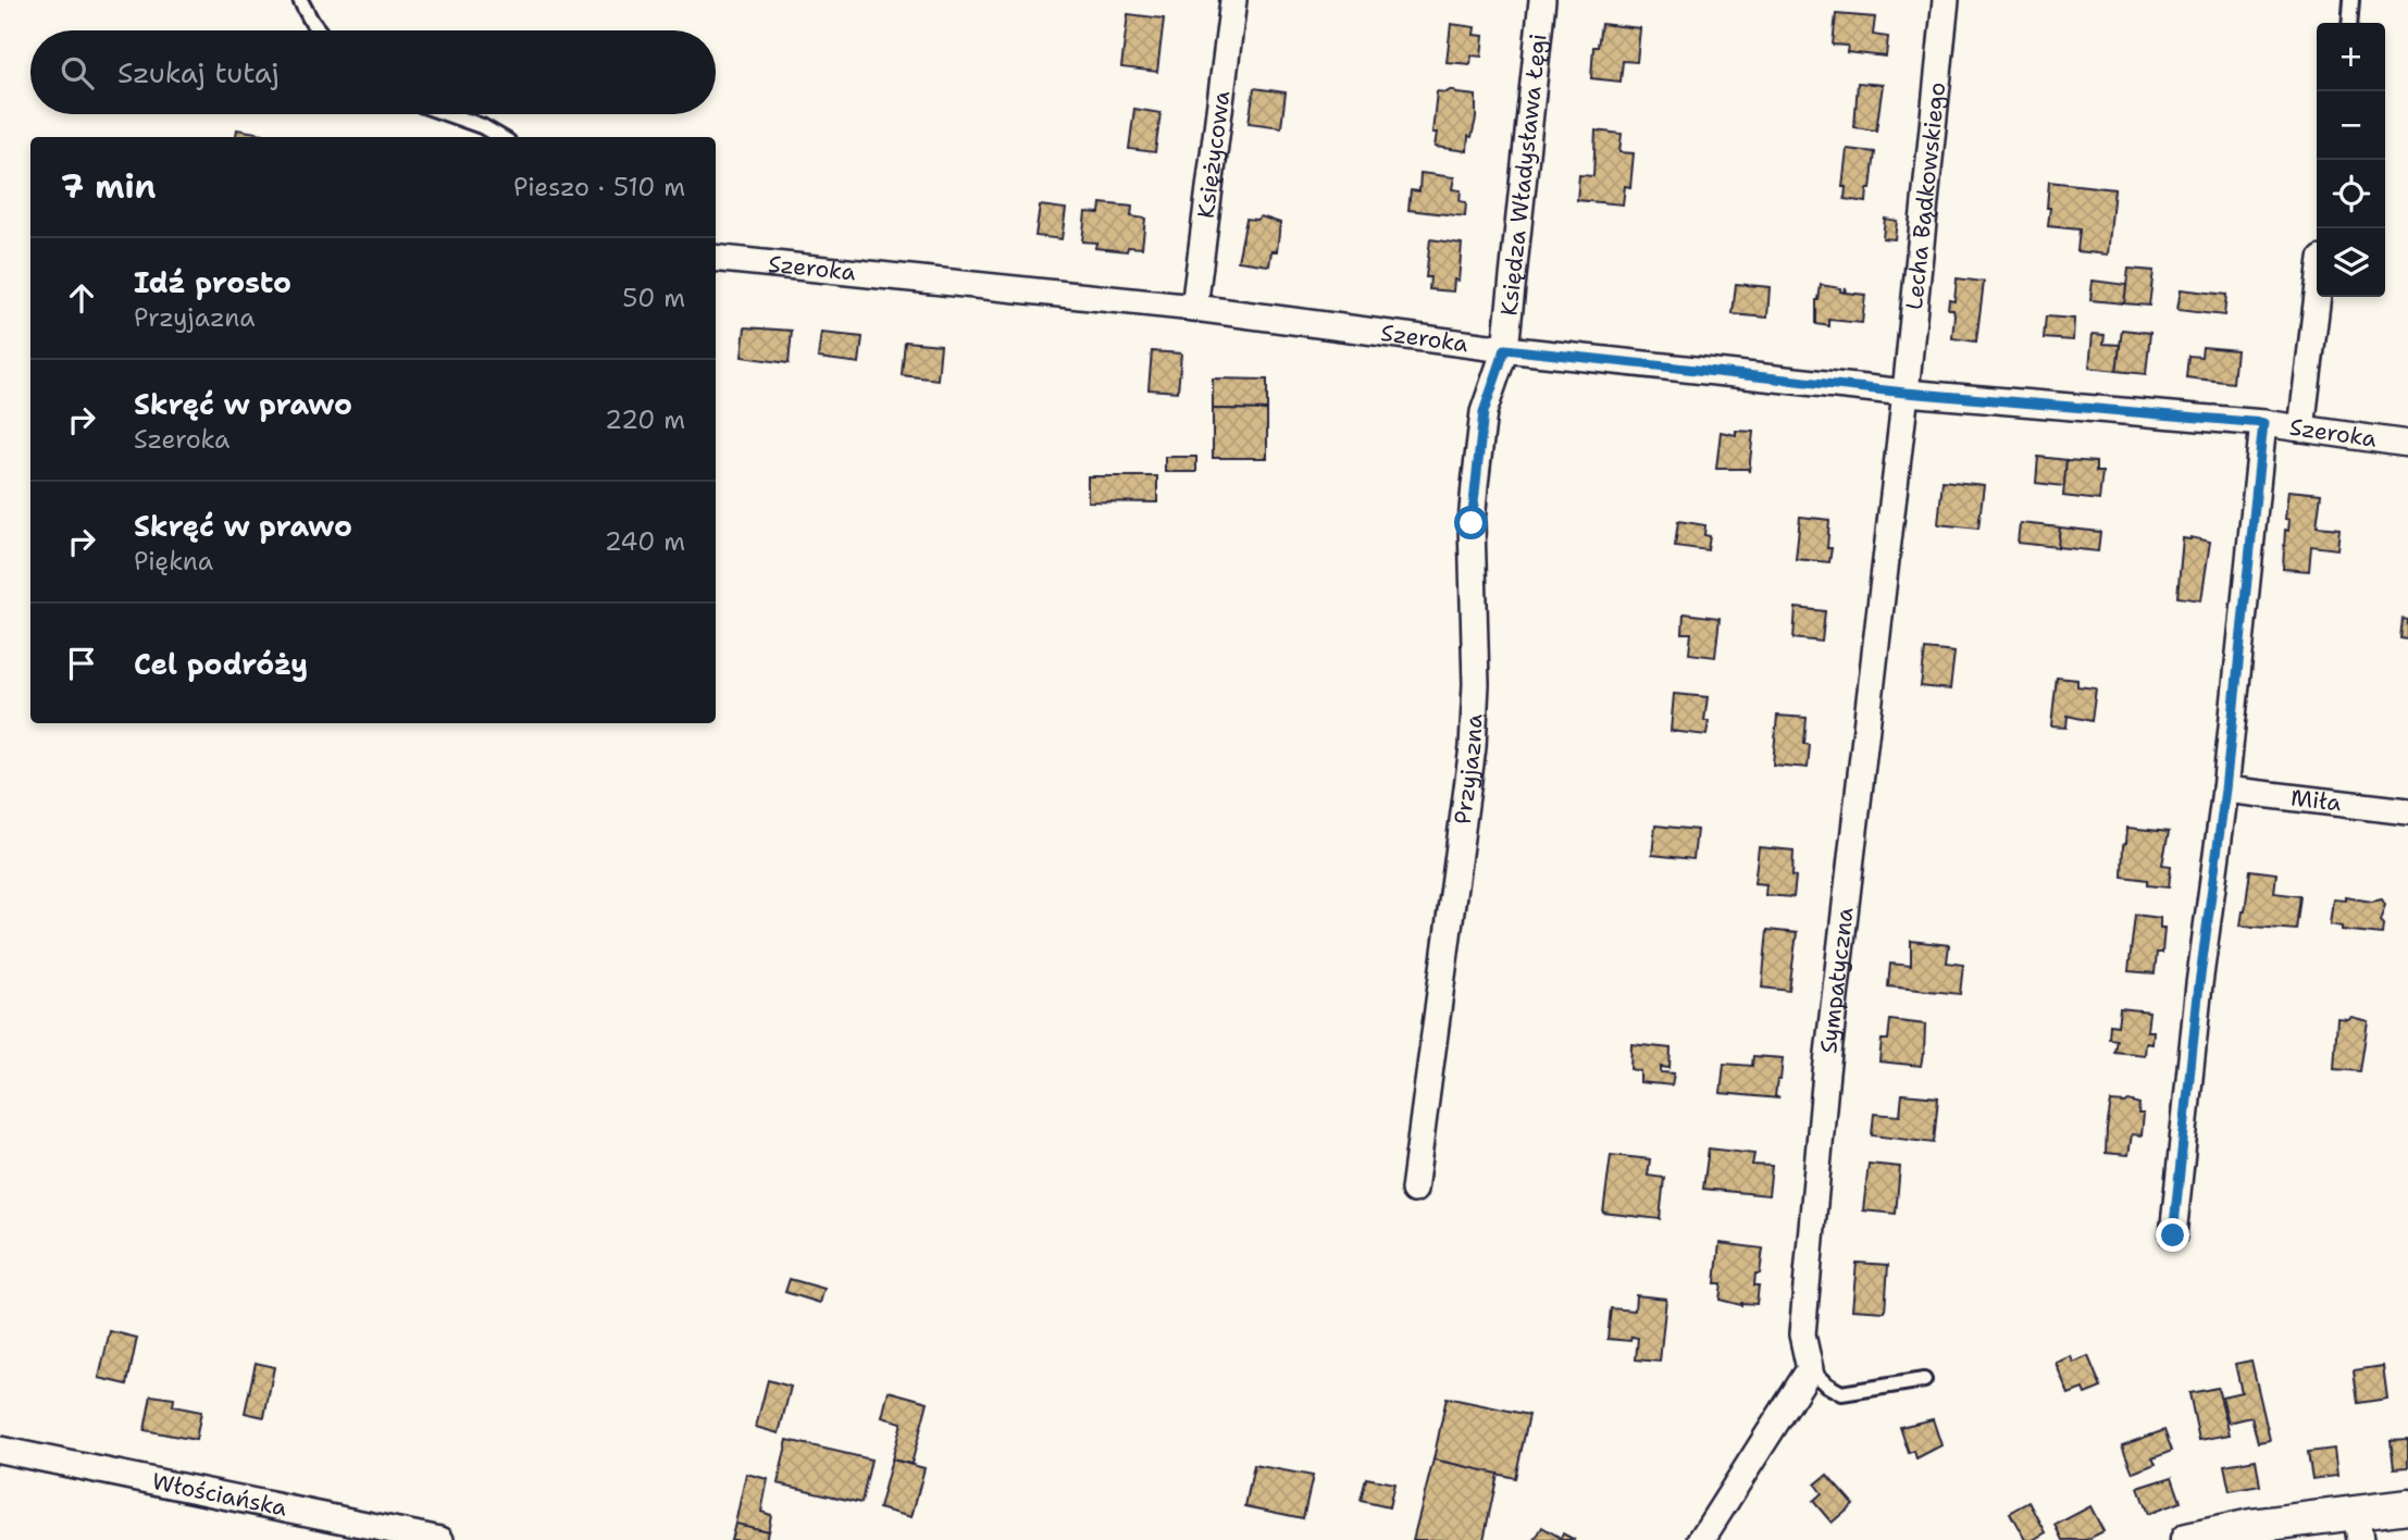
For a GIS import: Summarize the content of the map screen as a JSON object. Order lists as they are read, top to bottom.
{
  "streets": {
    "street": [
      "Księżycowa",
      "Księdza Władysława Łęgi",
      "Lecha Bądkowskiego",
      "Szeroka",
      "Przyjazna",
      "Miła",
      "Sympatyczna",
      "Włościańska"
    ]
  },
  "crossings": [
    ["Księżycowa", "Szeroka"],
    ["Księdza Władysława Łęgi", "Szeroka"],
    ["Księdza Władysława Łęgi", "Przyjazna"],
    ["Lecha Bądkowskiego", "Szeroka"],
    ["Lecha Bądkowskiego", "Sympatyczna"],
    ["Szeroka", "Przyjazna"],
    ["Szeroka", "Sympatyczna"]
  ],
  "page": {
    "map_buttons": ["+", "−"],
    "search": "Szukaj tutaj",
    "heading": ["7 min", "Pieszo · 510 m"],
    "list": [
      ["Idź prosto", "Przyjazna", "50 m"],
      ["Skręć w prawo", "Szeroka", "220 m"],
      ["Skręć w prawo", "Piękna", "240 m"],
      "Cel podróży"
    ]
  }
}
